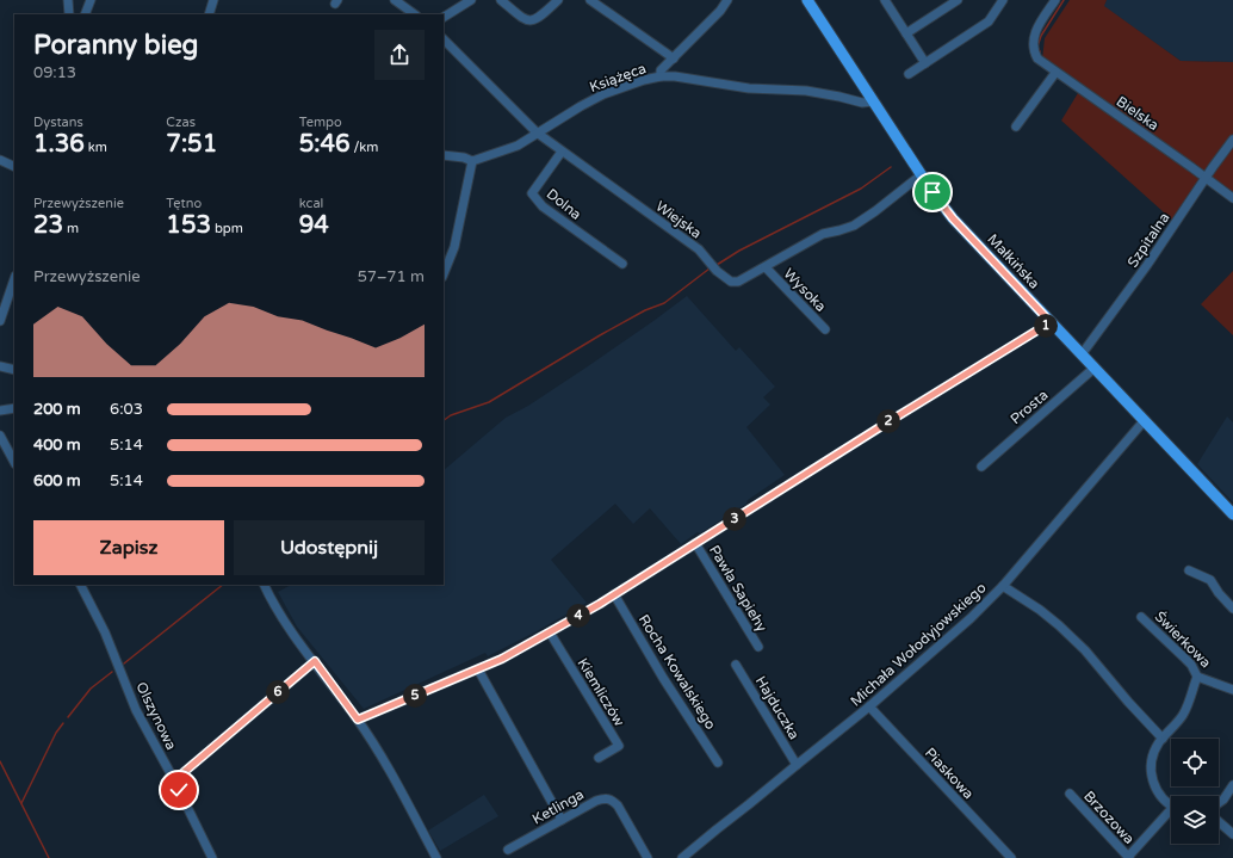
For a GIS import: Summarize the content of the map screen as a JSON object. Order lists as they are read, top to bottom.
{
  "streets": {
    "main road": ["Małkińska"],
    "street": [
      "Książęca",
      "Bielska",
      "Dolna",
      "Wiejska",
      "Szpitalna",
      "Wysoka",
      "Prosta",
      "Pawła Sapiehy",
      "Świerkowa",
      "Michała Wołodyjowskiego",
      "Rocha Kowalskiego",
      "Kiemliczów",
      "Hajduczka",
      "Olszynowa",
      "Piaskowa",
      "Ketlinga",
      "Brzozowa"
    ]
  },
  "crossings": [
    ["Książęca", "Wiejska"],
    ["Książęca", "Małkińska"],
    ["Bielska", "Szpitalna"],
    ["Dolna", "Wiejska"],
    ["Wiejska", "Małkińska"],
    ["Wiejska", "Wysoka"],
    ["Szpitalna", "Małkińska"],
    ["Małkińska", "Prosta"],
    ["Małkińska", "Michała Wołodyjowskiego"],
    ["Michała Wołodyjowskiego", "Hajduczka"],
    ["Michała Wołodyjowskiego", "Piaskowa"]
  ],
  "page": {
    "heading": ["Poranny bieg", "09:13"],
    "stats": [
      ["Dystans", "1.36 km"],
      ["Czas", "7:51"],
      ["Tempo", "5:46 /km"],
      ["Przewyższenie", "23 m"],
      ["Tętno", "153 bpm"],
      ["kcal", "94"]
    ],
    "chart": ["Przewyższenie", "57–71 m"],
    "pins": [
      "1",
      "2",
      "3",
      "4",
      "6",
      "5"
    ],
    "list": [
      {
        "name": "200 m",
        "note": "6:03"
      },
      {
        "name": "400 m",
        "note": "5:14"
      },
      {
        "name": "600 m",
        "note": "5:14"
      }
    ],
    "buttons": ["Zapisz", "Udostępnij"]
  }
}
